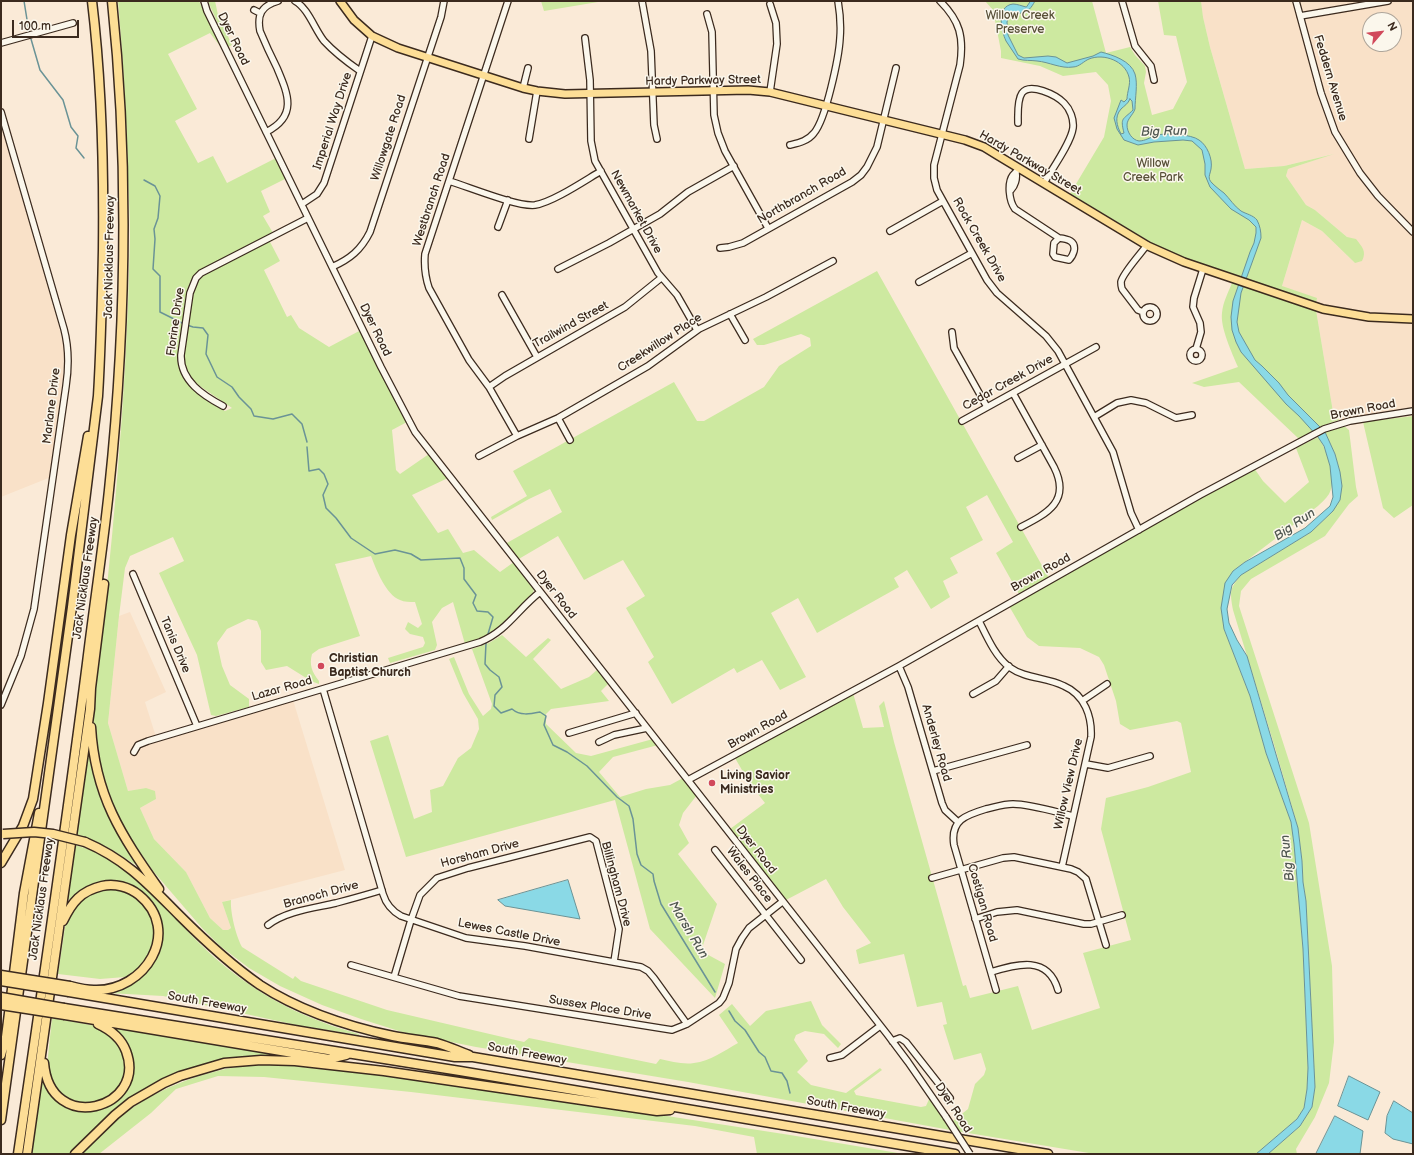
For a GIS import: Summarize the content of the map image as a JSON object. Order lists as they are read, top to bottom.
{
  "streets": {
    "highway": ["Jack Nicklaus Freeway", "South Freeway"],
    "main road": ["Hardy Parkway Street"],
    "street": [
      "Dyer Road",
      "Feddern Avenue",
      "Imperial Way Drive",
      "Willowgate Road",
      "Northbranch Road",
      "Westbranch Road",
      "Newmarket Drive",
      "Rock Creek Drive",
      "Florine Drive",
      "Trailwind Street",
      "Creekwillow Place",
      "Cedar Creek Drive",
      "Marlane Drive",
      "Brown Road",
      "Tanis Drive",
      "Lazar Road",
      "Anderley Road",
      "Willow View Drive",
      "Horsham Drive",
      "Wales Place",
      "Billingham Drive",
      "Branoch Drive",
      "Costigan Road",
      "Lewes Castle Drive",
      "Sussex Place Drive"
    ]
  },
  "crossings": [
    ["Dyer Road", "Imperial Way Drive"],
    ["Dyer Road", "Willowgate Road"],
    ["Dyer Road", "Florine Drive"],
    ["Dyer Road", "Brown Road"],
    ["Dyer Road", "Lazar Road"],
    ["Dyer Road", "Sussex Place Drive"],
    ["Hardy Parkway Street", "Imperial Way Drive"],
    ["Hardy Parkway Street", "Willowgate Road"],
    ["Hardy Parkway Street", "Northbranch Road"],
    ["Hardy Parkway Street", "Westbranch Road"],
    ["Hardy Parkway Street", "Newmarket Drive"],
    ["Hardy Parkway Street", "Rock Creek Drive"],
    ["Westbranch Road", "Trailwind Street"],
    ["Westbranch Road", "Creekwillow Place"],
    ["Newmarket Drive", "Trailwind Street"],
    ["Newmarket Drive", "Creekwillow Place"],
    ["Rock Creek Drive", "Cedar Creek Drive"],
    ["Rock Creek Drive", "Brown Road"],
    ["Brown Road", "Anderley Road"],
    ["Brown Road", "Willow View Drive"],
    ["Tanis Drive", "Lazar Road"],
    ["Lazar Road", "Lewes Castle Drive"],
    ["Anderley Road", "Costigan Road"],
    ["Horsham Drive", "Billingham Drive"],
    ["Horsham Drive", "Lewes Castle Drive"],
    ["Horsham Drive", "Sussex Place Drive"],
    ["Wales Place", "Sussex Place Drive"],
    ["Billingham Drive", "Lewes Castle Drive"],
    ["Branoch Drive", "Lewes Castle Drive"],
    ["Lewes Castle Drive", "Sussex Place Drive"]
  ],
  "water": ["Big Run", "Marsh Run"],
  "parks": ["Willow Creek Preserve", "Willow Creek Park"],
  "places": ["Christian Baptist Church", "Living Savior Ministries"],
  "scale_bar": "100 m",
  "north": "top right"
}
